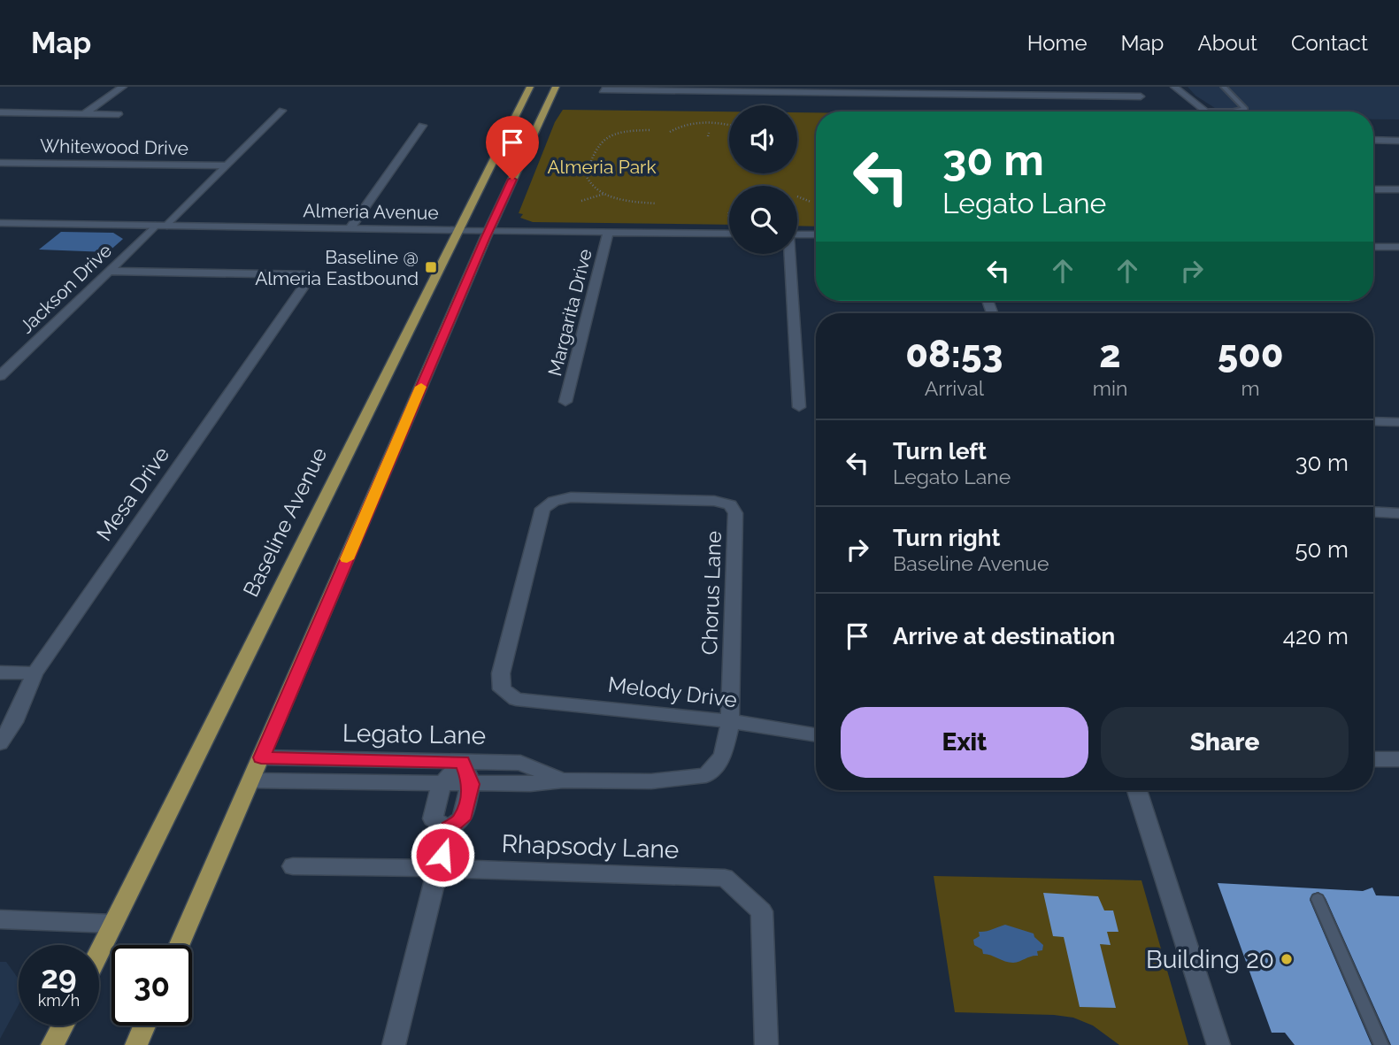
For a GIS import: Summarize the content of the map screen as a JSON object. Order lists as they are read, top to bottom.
{
  "streets": {
    "main road": ["Baseline Avenue"],
    "street": [
      "Whitewood Drive",
      "Almeria Avenue",
      "Jackson Drive",
      "Margarita Drive",
      "Mesa Drive",
      "Chorus Lane",
      "Melody Drive",
      "Legato Lane",
      "Rhapsody Lane"
    ]
  },
  "crossings": [
    ["Almeria Avenue", "Jackson Drive"],
    ["Almeria Avenue", "Margarita Drive"],
    ["Almeria Avenue", "Baseline Avenue"],
    ["Jackson Drive", "Mesa Drive"],
    ["Chorus Lane", "Melody Drive"],
    ["Chorus Lane", "Legato Lane"]
  ],
  "parks": ["Almeria Park"],
  "places": {
    "transit": ["Baseline @ Almeria Eastbound"],
    "other": ["Building 20"]
  },
  "page": {
    "header": "Map",
    "nav": [
      "Home",
      "Map",
      "About",
      "Contact"
    ],
    "turn": ["30 m", "Legato Lane"],
    "eta": [
      "08:53",
      "Arrival",
      "2",
      "min",
      "500",
      "m"
    ],
    "list": [
      {
        "name": "Turn left",
        "note": "Legato Lane",
        "value": "30 m"
      },
      {
        "name": "Turn right",
        "note": "Baseline Avenue",
        "value": "50 m"
      },
      {
        "name": "Arrive at destination",
        "value": "420 m"
      }
    ],
    "buttons": ["Exit", "Share"],
    "speed": "29 km/h",
    "limit": "30"
  }
}
